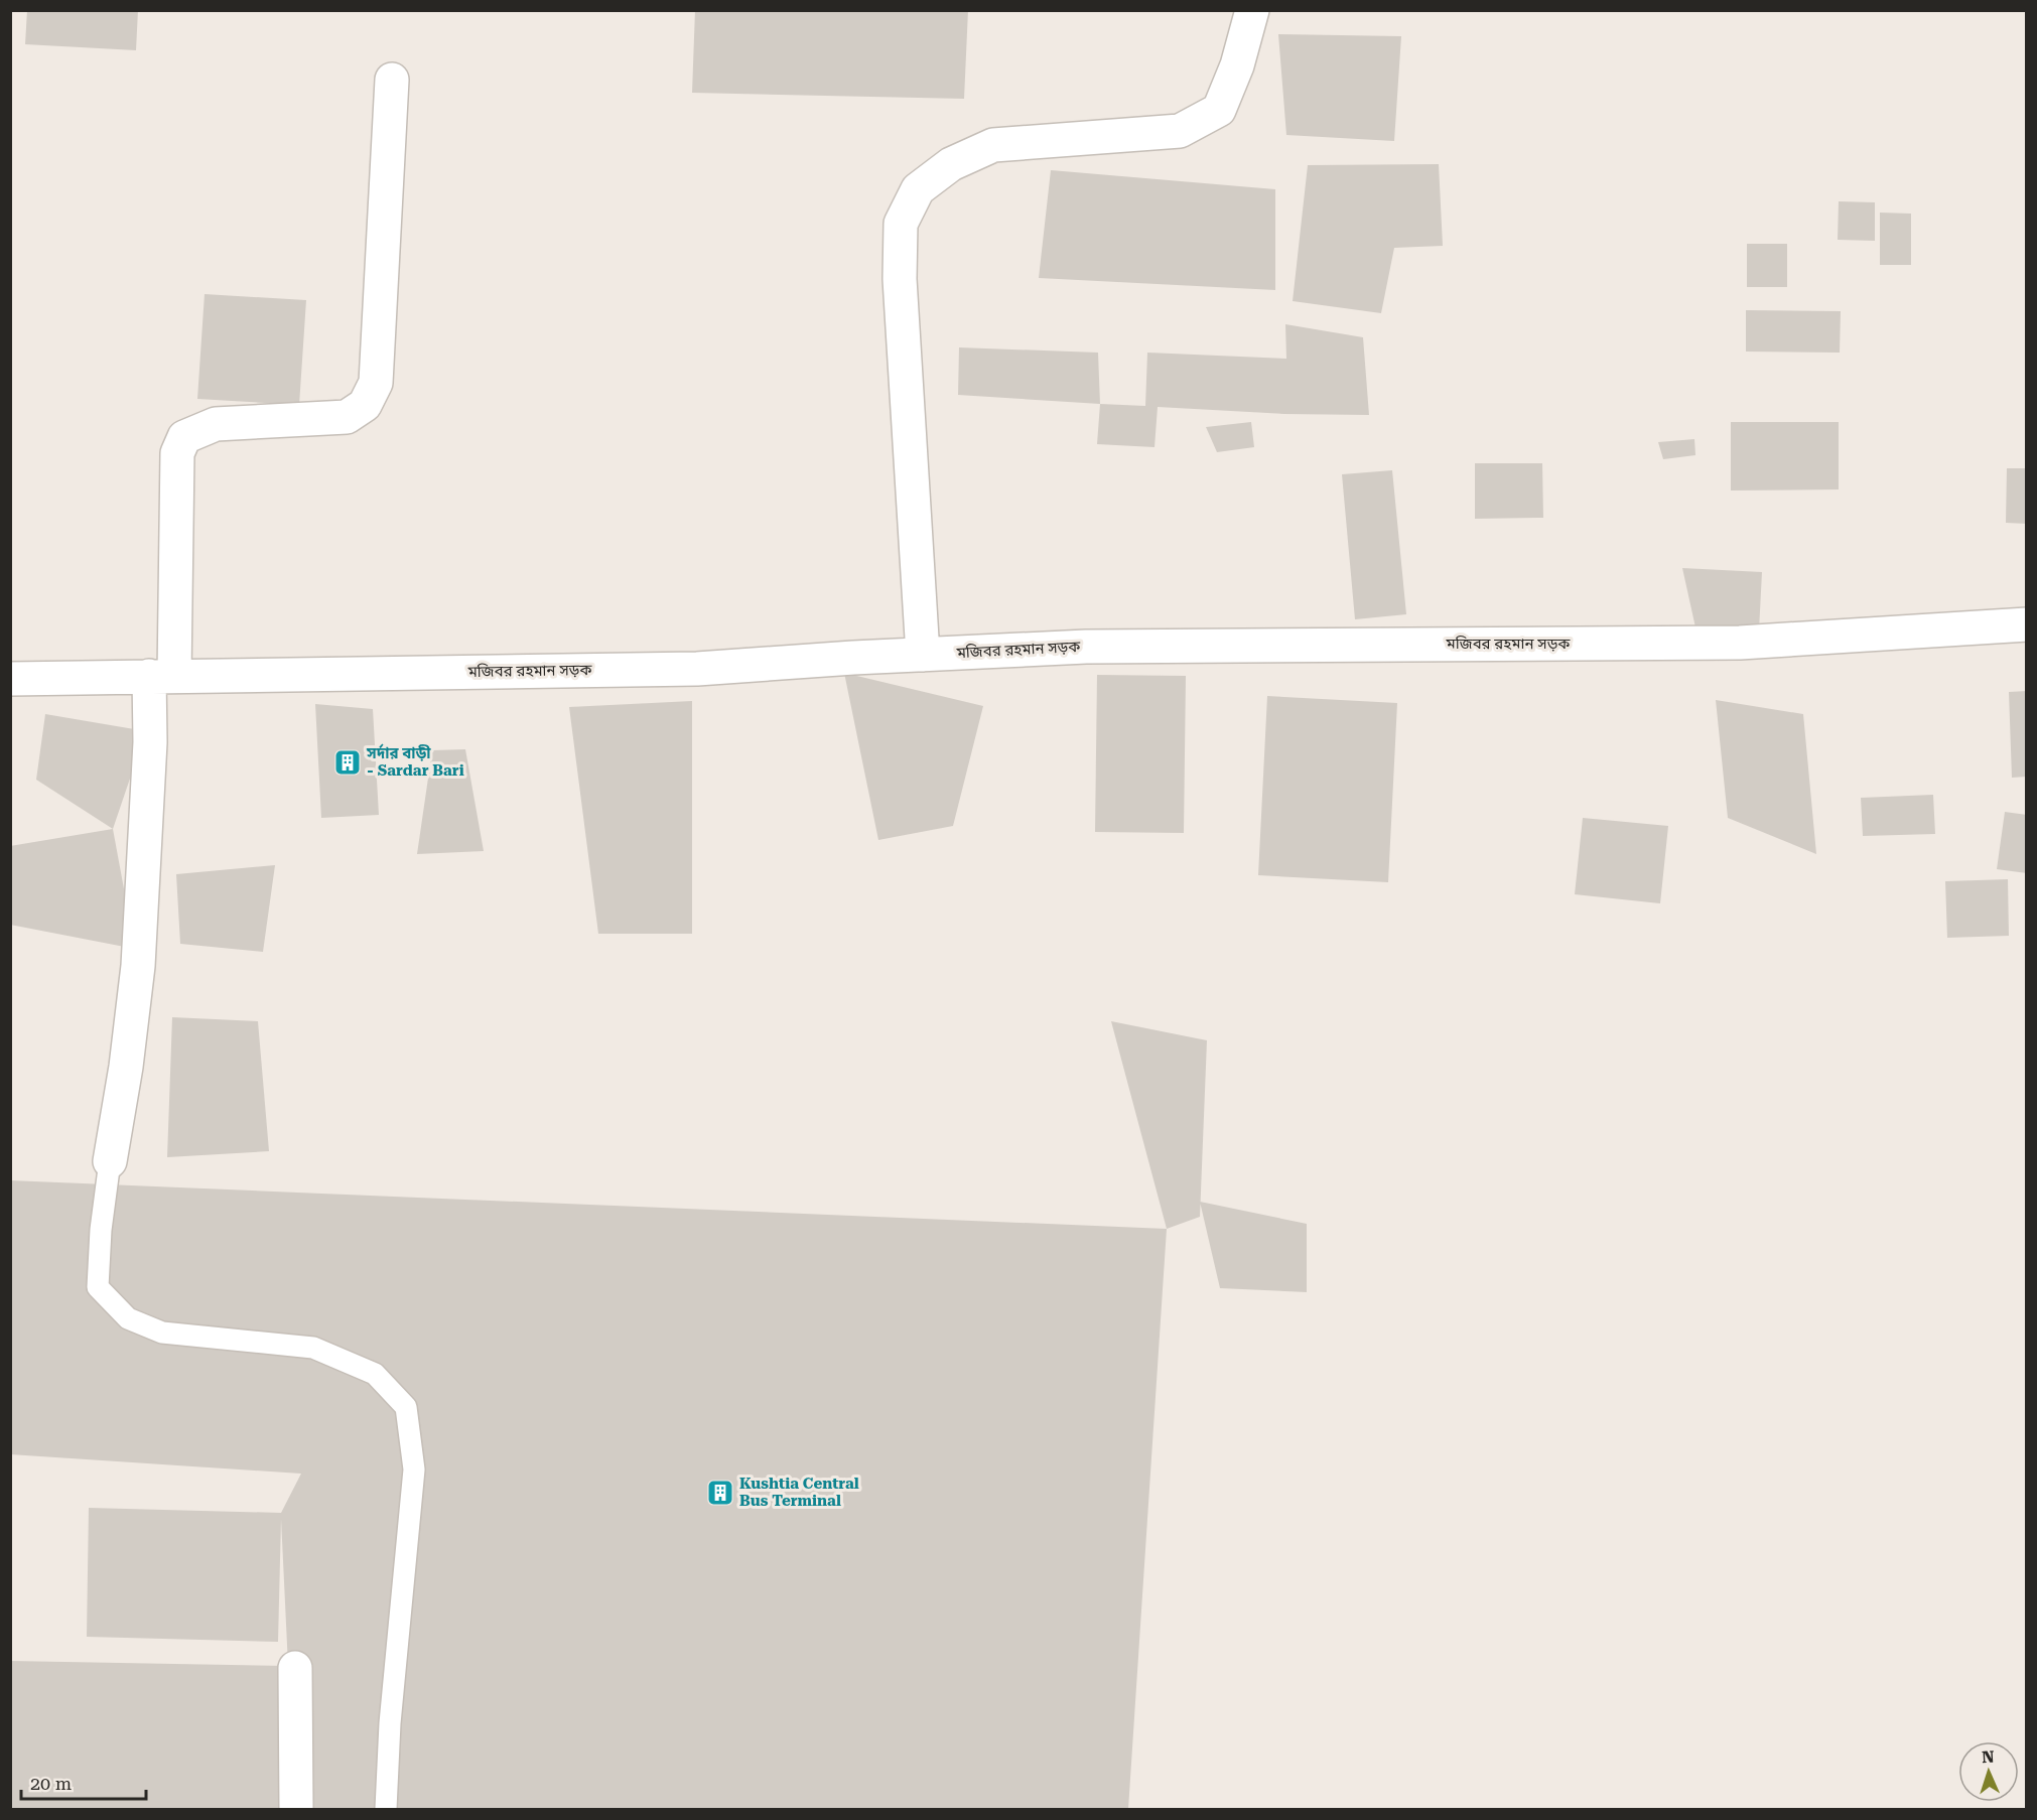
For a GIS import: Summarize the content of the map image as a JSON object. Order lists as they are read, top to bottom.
{
  "streets": {
    "street": ["মজিবর রহমান সড়ক"]
  },
  "places": {
    "building": ["সর্দার বাড়ী - Sardar Bari", "Kushtia Central Bus Terminal"]
  },
  "scale_bar": "20 m",
  "north": "top"
}
